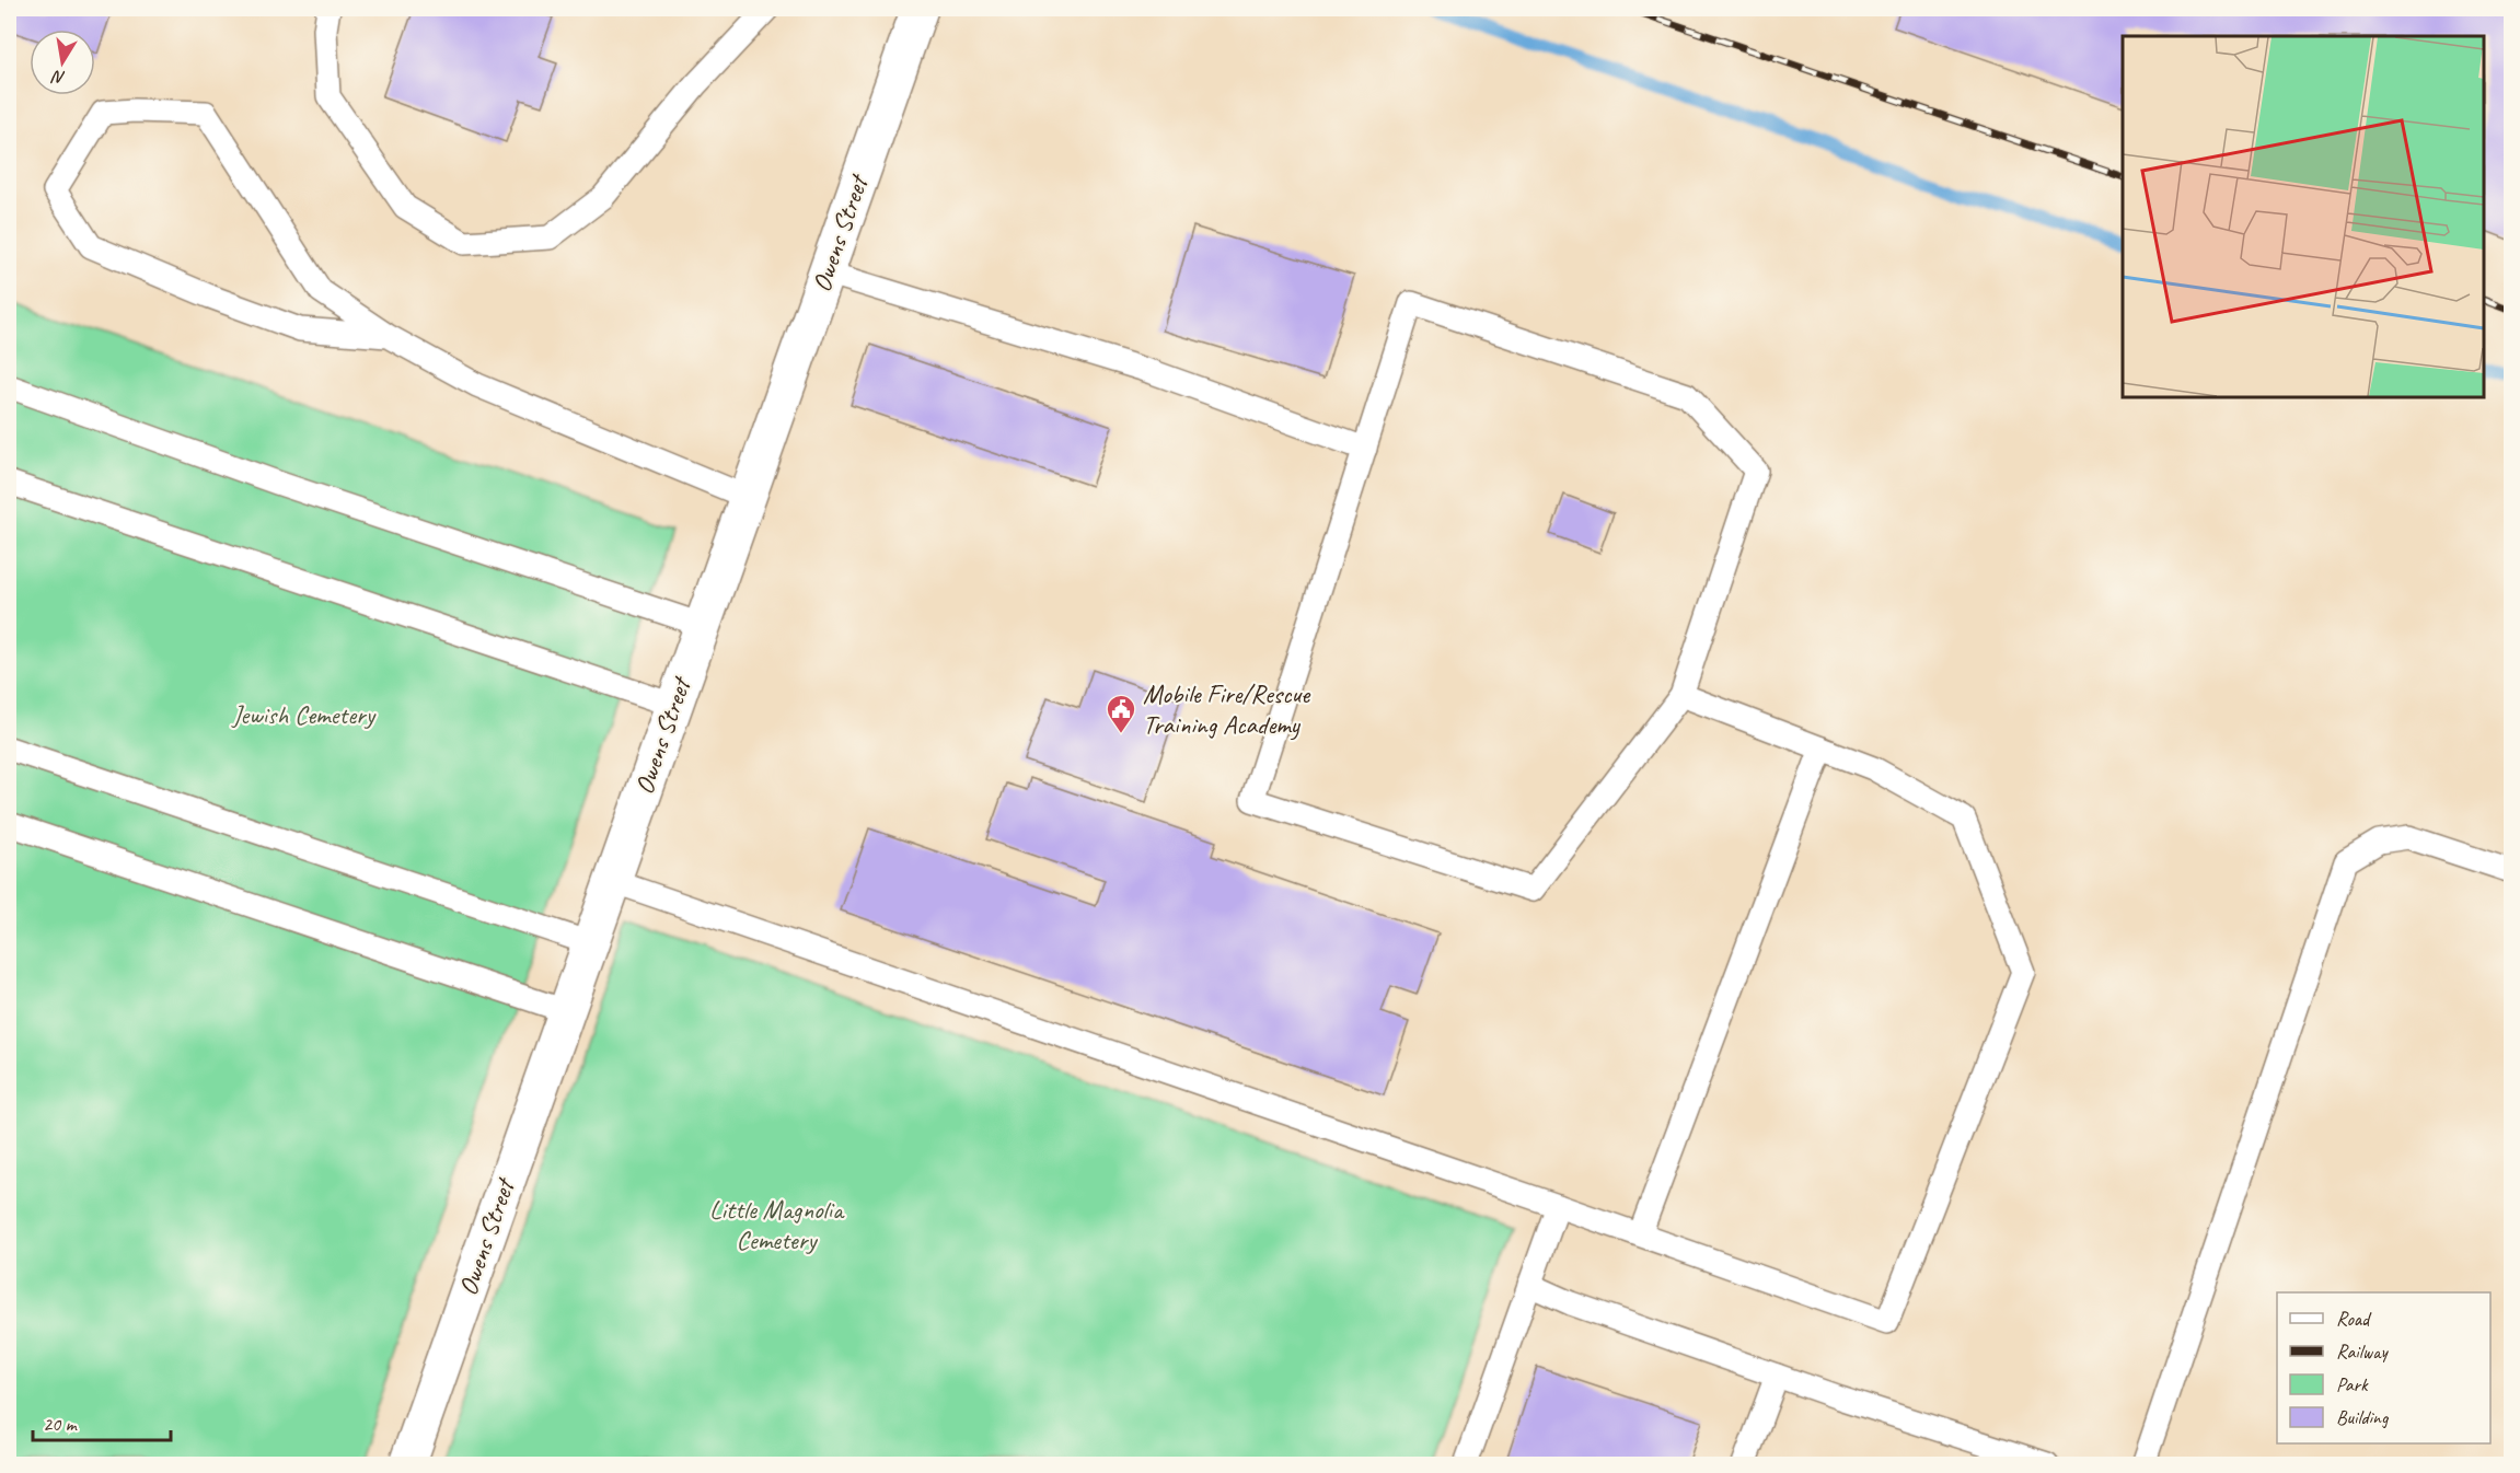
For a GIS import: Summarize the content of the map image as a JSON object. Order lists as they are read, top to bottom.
{
  "streets": {
    "street": ["Owens Street"]
  },
  "parks": ["Jewish Cemetery", "Little Magnolia Cemetery"],
  "places": {
    "public building": ["Mobile Fire/Rescue Training Academy"]
  },
  "legend": [
    "Road",
    "Railway",
    "Park",
    "Building"
  ],
  "scale_bar": "20 m",
  "north": "bottom"
}
